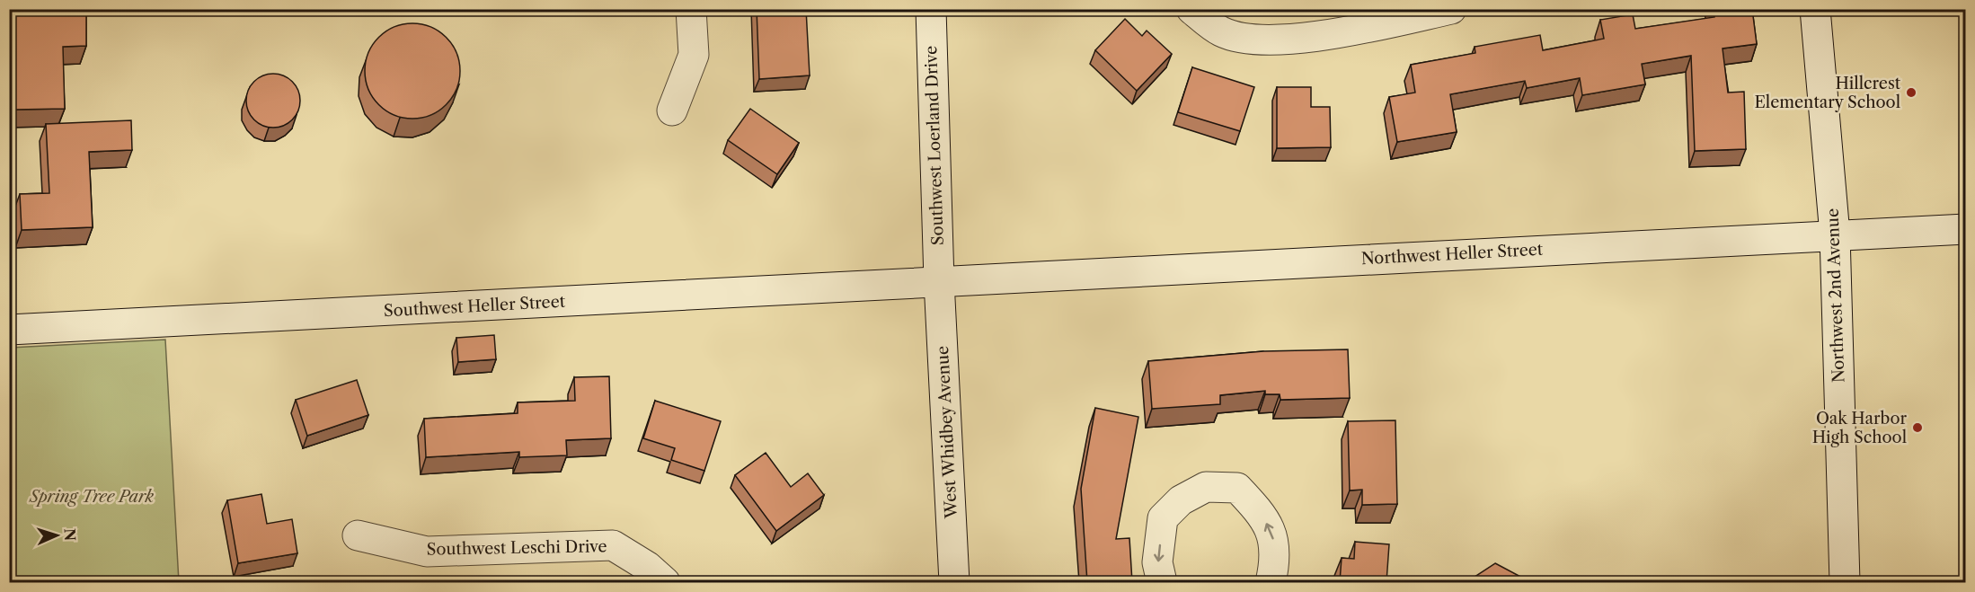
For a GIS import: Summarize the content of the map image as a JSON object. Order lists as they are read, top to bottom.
{
  "streets": {
    "street": [
      "Southwest Loerland Drive",
      "Northwest Heller Street",
      "Northwest 2nd Avenue",
      "Southwest Heller Street",
      "West Whidbey Avenue",
      "Southwest Leschi Drive"
    ]
  },
  "crossings": [
    ["Southwest Loerland Drive", "Northwest Heller Street"],
    ["Southwest Loerland Drive", "Southwest Heller Street"],
    ["Southwest Loerland Drive", "West Whidbey Avenue"],
    ["Northwest Heller Street", "Northwest 2nd Avenue"],
    ["Northwest Heller Street", "Southwest Heller Street"],
    ["Northwest Heller Street", "West Whidbey Avenue"],
    ["Southwest Heller Street", "West Whidbey Avenue"]
  ],
  "parks": ["Spring Tree Park"],
  "places": ["Hillcrest Elementary School", "Oak Harbor High School"],
  "north": "right"
}
